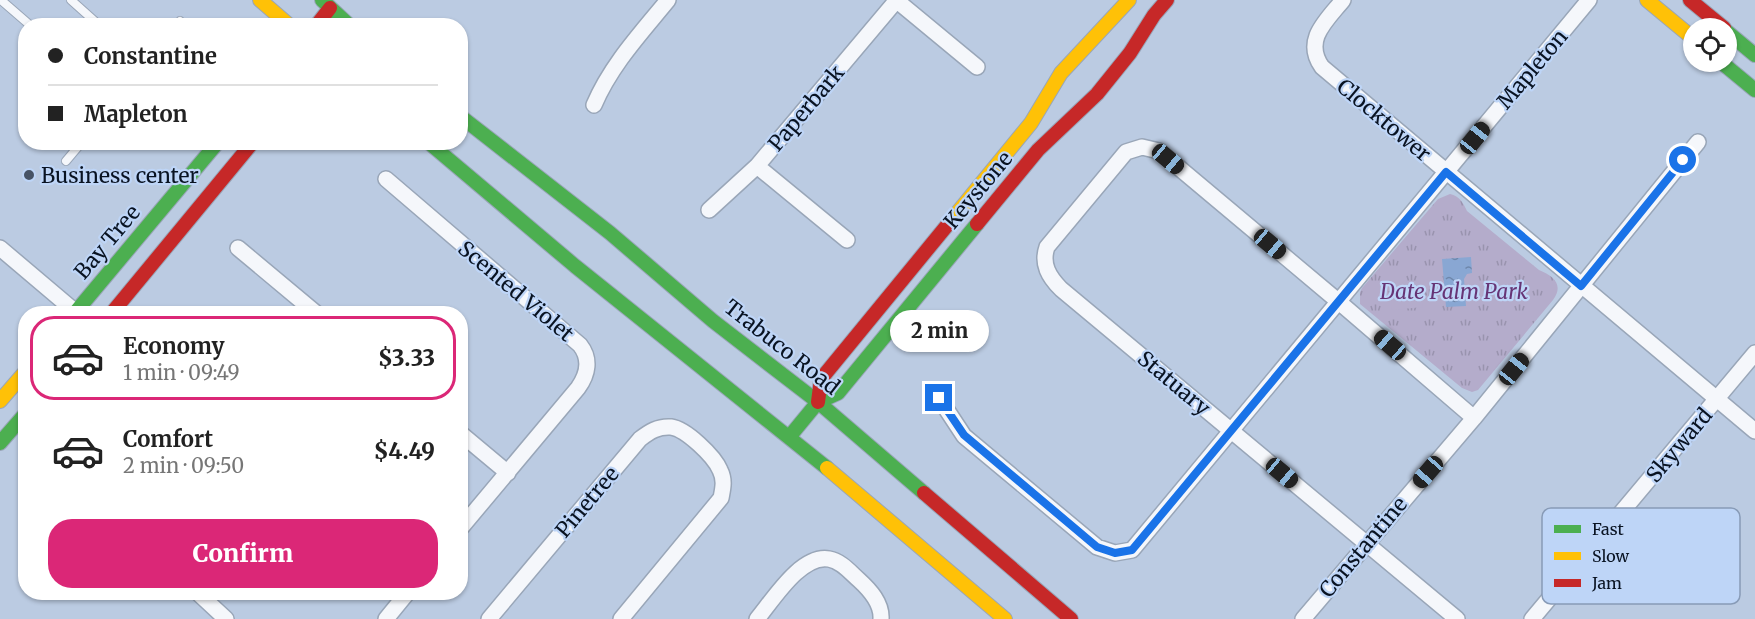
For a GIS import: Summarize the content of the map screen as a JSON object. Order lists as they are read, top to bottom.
{
  "streets": {
    "street": [
      "Mapleton",
      "Paperbark",
      "Clocktower",
      "Keystone",
      "Bay Tree",
      "Scented Violet",
      "Trabuco Road",
      "Statuary",
      "Skyward",
      "Pinetree",
      "Constantine"
    ]
  },
  "crossings": [
    ["Mapleton", "Clocktower"],
    ["Mapleton", "Statuary"],
    ["Clocktower", "Skyward"],
    ["Clocktower", "Constantine"],
    ["Keystone", "Trabuco Road"],
    ["Statuary", "Constantine"]
  ],
  "parks": ["Date Palm Park"],
  "places": ["Business center"],
  "legend": ["Fast", "Slow", "Jam"],
  "page": {
    "banner": ["Constantine", "Mapleton"],
    "bubble": "2 min",
    "list": [
      {
        "name": "Economy",
        "note": "1 min · 09:49",
        "value": "$3.33"
      },
      {
        "name": "Comfort",
        "note": "2 min · 09:50",
        "value": "$4.49"
      }
    ],
    "buttons": "Confirm"
  }
}
